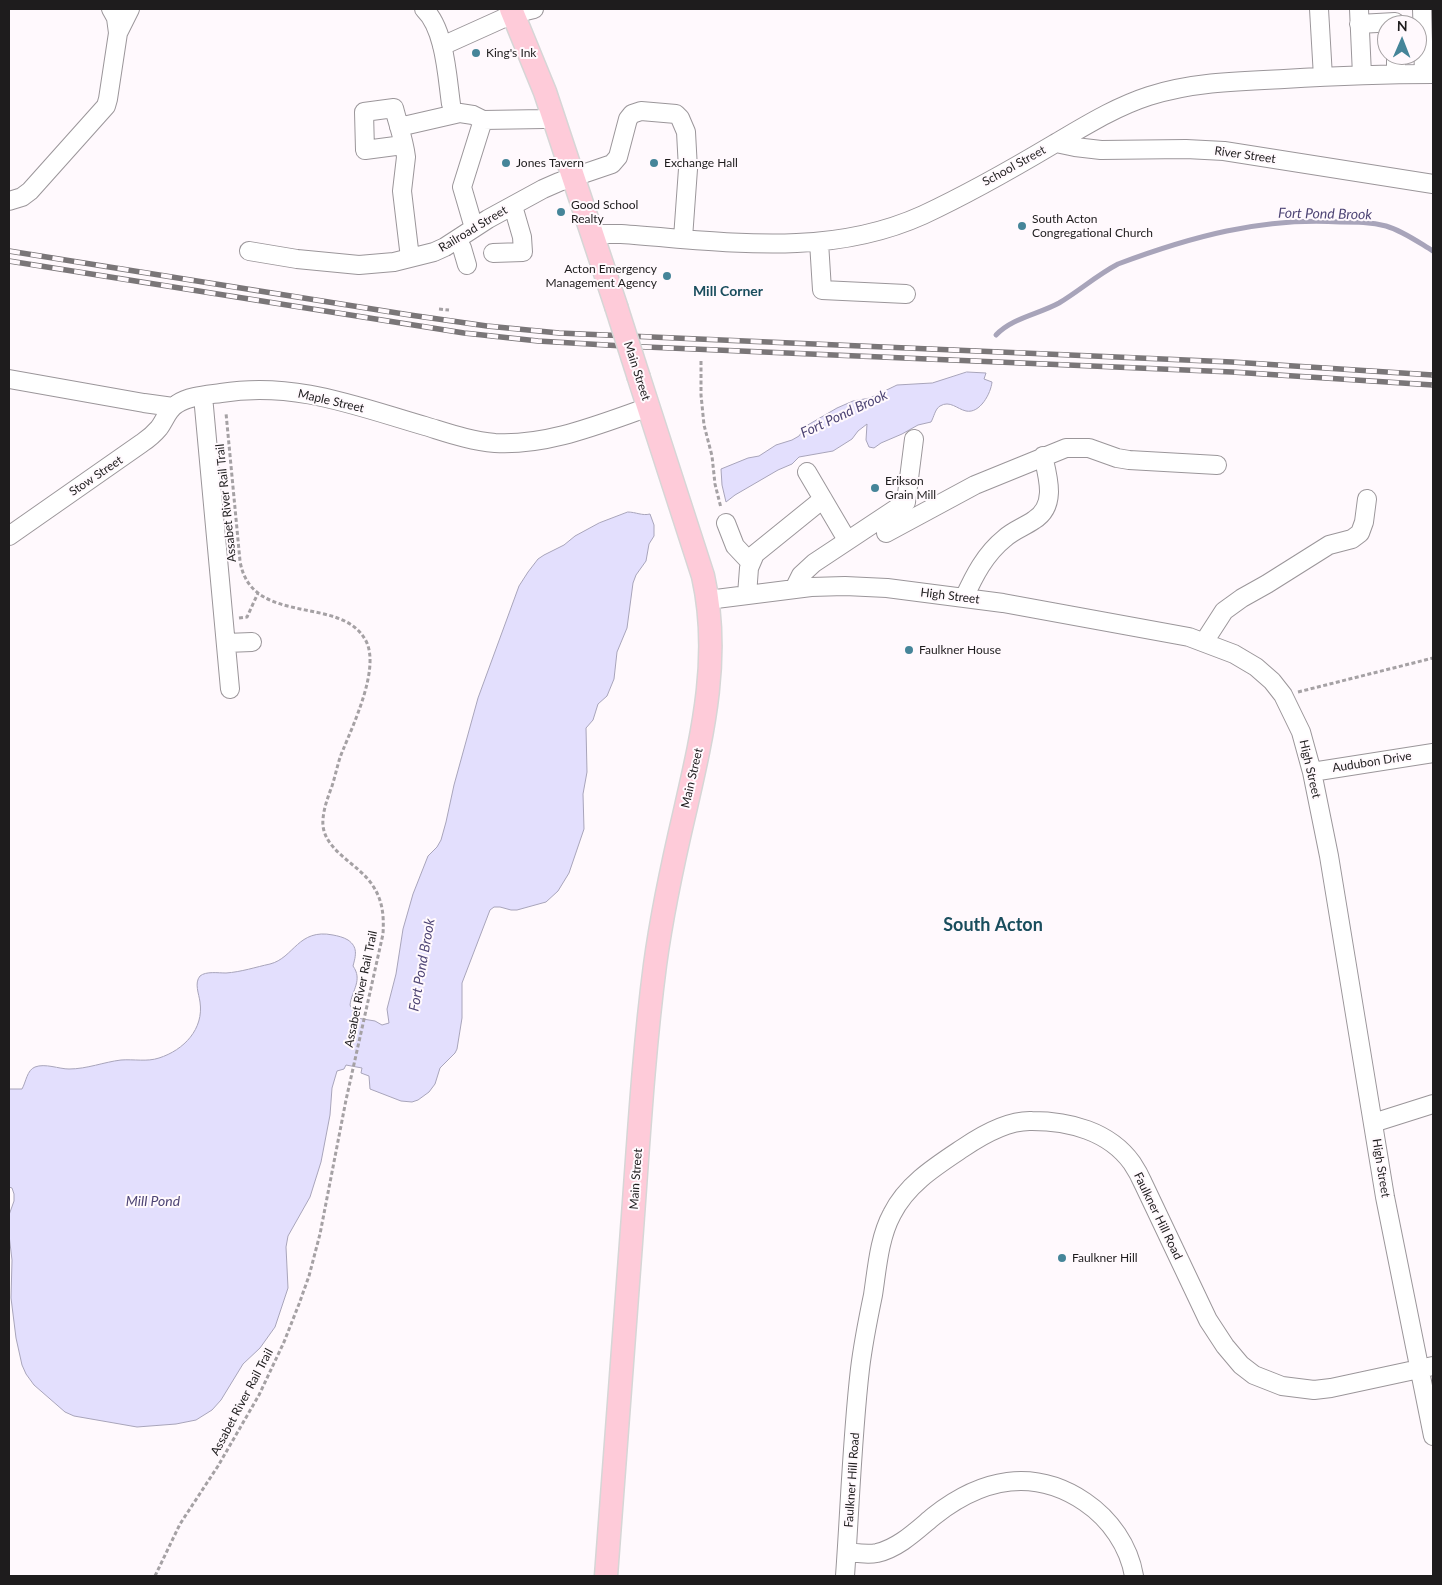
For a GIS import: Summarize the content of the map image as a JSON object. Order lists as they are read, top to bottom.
{
  "streets": {
    "main road": ["Main Street"],
    "street": [
      "River Street",
      "School Street",
      "Railroad Street",
      "Maple Street",
      "Stow Street",
      "High Street",
      "Audubon Drive",
      "Faulkner Hill Road"
    ],
    "path": ["Assabet River Rail Trail"]
  },
  "crossings": [
    ["River Street", "School Street"],
    ["School Street", "Railroad Street"],
    ["School Street", "Main Street"],
    ["Railroad Street", "Main Street"],
    ["Main Street", "Maple Street"],
    ["Main Street", "High Street"],
    ["Maple Street", "Stow Street"],
    ["High Street", "Audubon Drive"],
    ["High Street", "Faulkner Hill Road"]
  ],
  "districts": ["Mill Corner", "South Acton"],
  "water": ["Fort Pond Brook", "Mill Pond"],
  "places": [
    "King's Ink",
    "Jones Tavern",
    "Exchange Hall",
    "Good School Realty",
    "South Acton Congregational Church",
    "Acton Emergency Management Agency",
    "Erikson Grain Mill",
    "Faulkner House",
    "Faulkner Hill"
  ],
  "north": "top"
}
